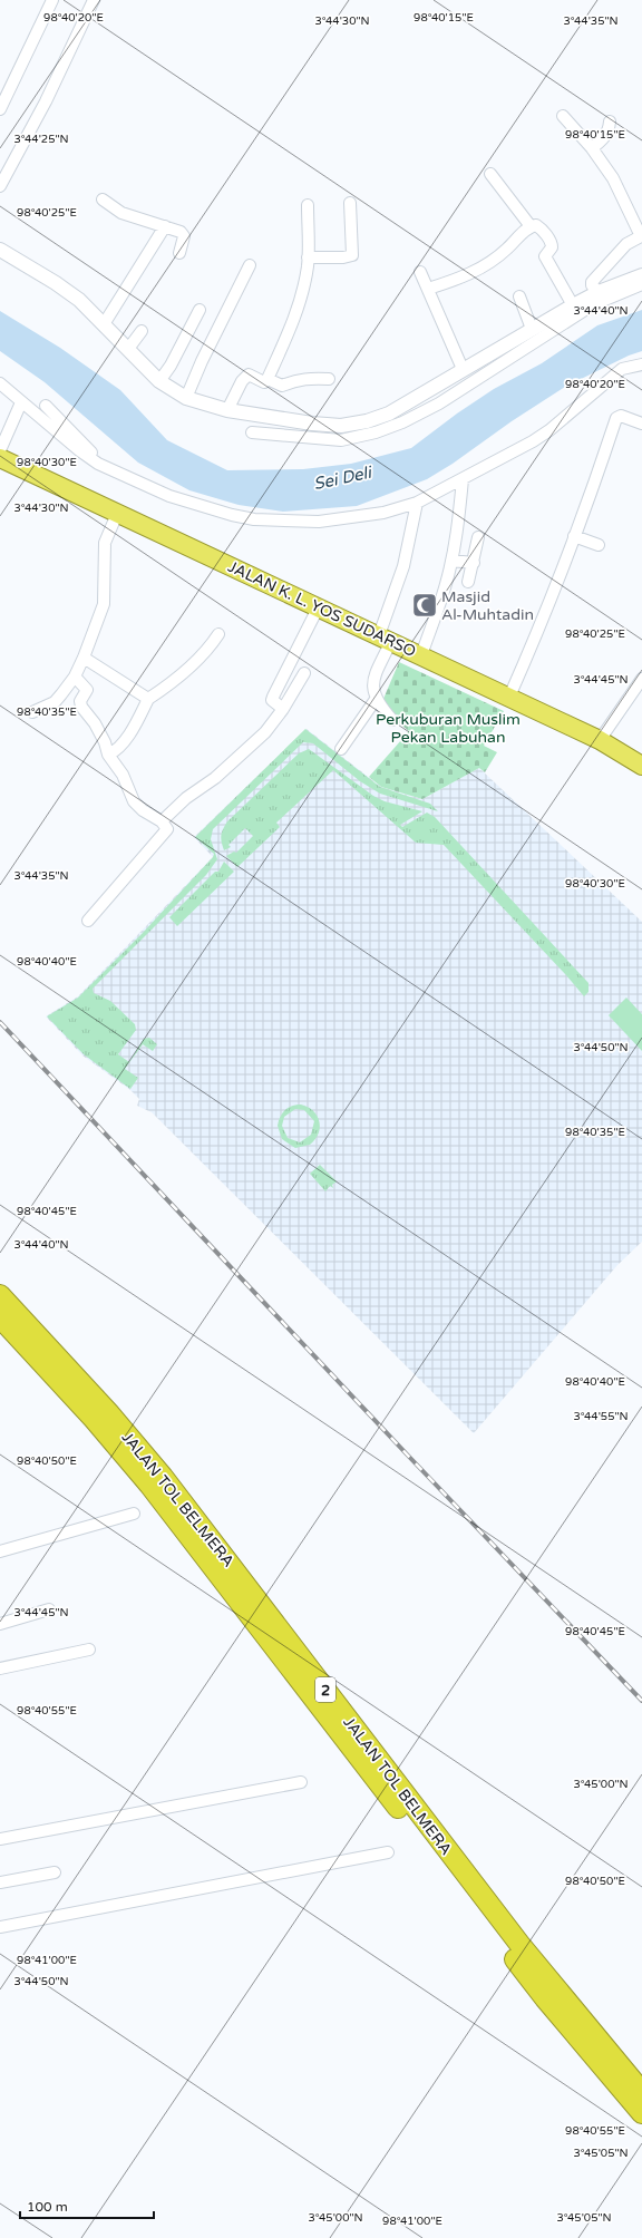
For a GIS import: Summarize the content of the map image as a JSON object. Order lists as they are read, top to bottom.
{
  "streets": {
    "highway": ["JALAN K. L. YOS SUDARSO", "JALAN TOL BELMERA", "2"]
  },
  "water": ["Sei Deli"],
  "parks": ["Perkuburan Muslim Pekan Labuhan"],
  "places": {
    "mosque": ["Masjid Al-Muhtadin"]
  },
  "scale_bar": "100 m",
  "coordinates": [
    "98°40'15\"E",
    "98°40'20\"E",
    "3°44'30\"N",
    "3°44'35\"N",
    "3°44'25\"N",
    "98°40'25\"E",
    "3°44'40\"N",
    "98°40'30\"E",
    "3°44'45\"N",
    "98°40'35\"E",
    "98°40'40\"E",
    "3°44'50\"N",
    "98°40'45\"E",
    "3°44'55\"N",
    "98°40'50\"E",
    "98°40'55\"E",
    "3°45'00\"N",
    "98°41'00\"E",
    "3°45'05\"N"
  ]
}
